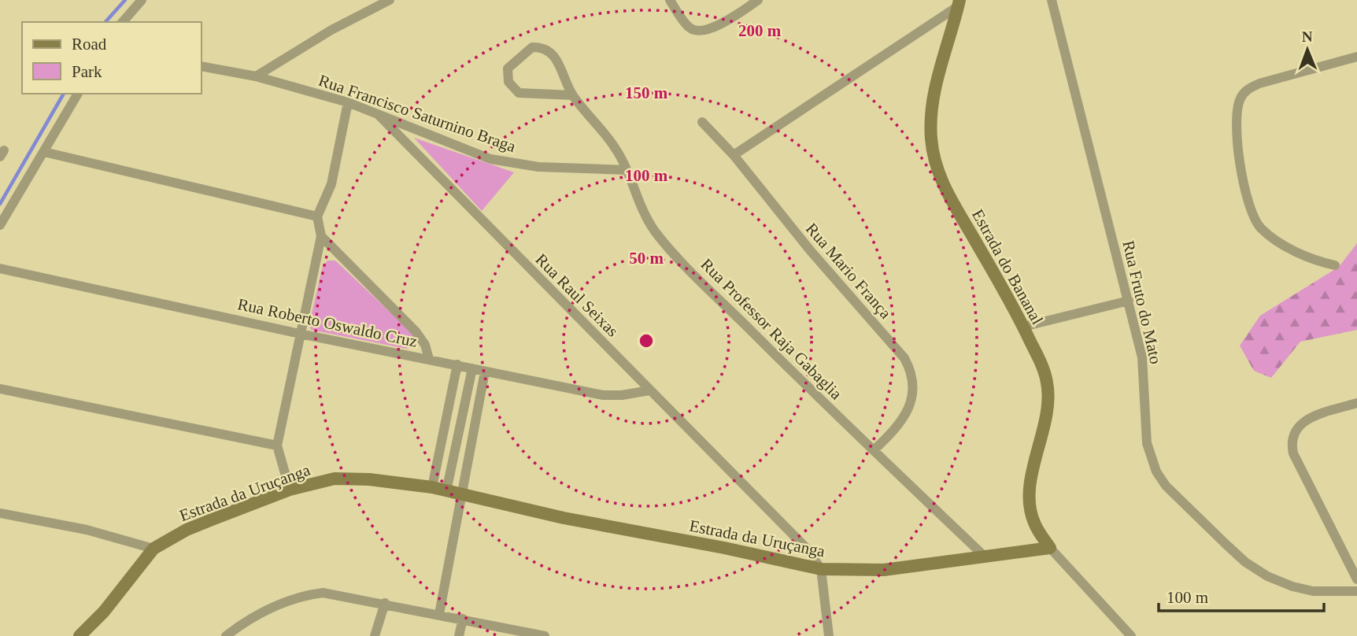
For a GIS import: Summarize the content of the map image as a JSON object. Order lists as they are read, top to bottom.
{
  "streets": {
    "street": [
      "Rua Francisco Saturnino Braga",
      "Estrada do Bananal",
      "Rua Mario França",
      "Rua Raul Seixas",
      "Rua Fruto do Mato",
      "Rua Roberto Oswaldo Cruz",
      "Rua Professor Raja Gabaglia",
      "Estrada da Uruçanga"
    ]
  },
  "crossings": [
    ["Rua Francisco Saturnino Braga", "Rua Raul Seixas"],
    ["Rua Francisco Saturnino Braga", "Rua Professor Raja Gabaglia"],
    ["Estrada do Bananal", "Estrada da Uruçanga"],
    ["Rua Mario França", "Rua Professor Raja Gabaglia"],
    ["Rua Raul Seixas", "Rua Roberto Oswaldo Cruz"],
    ["Rua Raul Seixas", "Estrada da Uruçanga"],
    ["Rua Professor Raja Gabaglia", "Estrada da Uruçanga"]
  ],
  "legend": ["Road", "Park"],
  "scale_bar": "100 m",
  "north": "top",
  "rings": [
    "200 m",
    "150 m",
    "100 m",
    "50 m"
  ]
}
